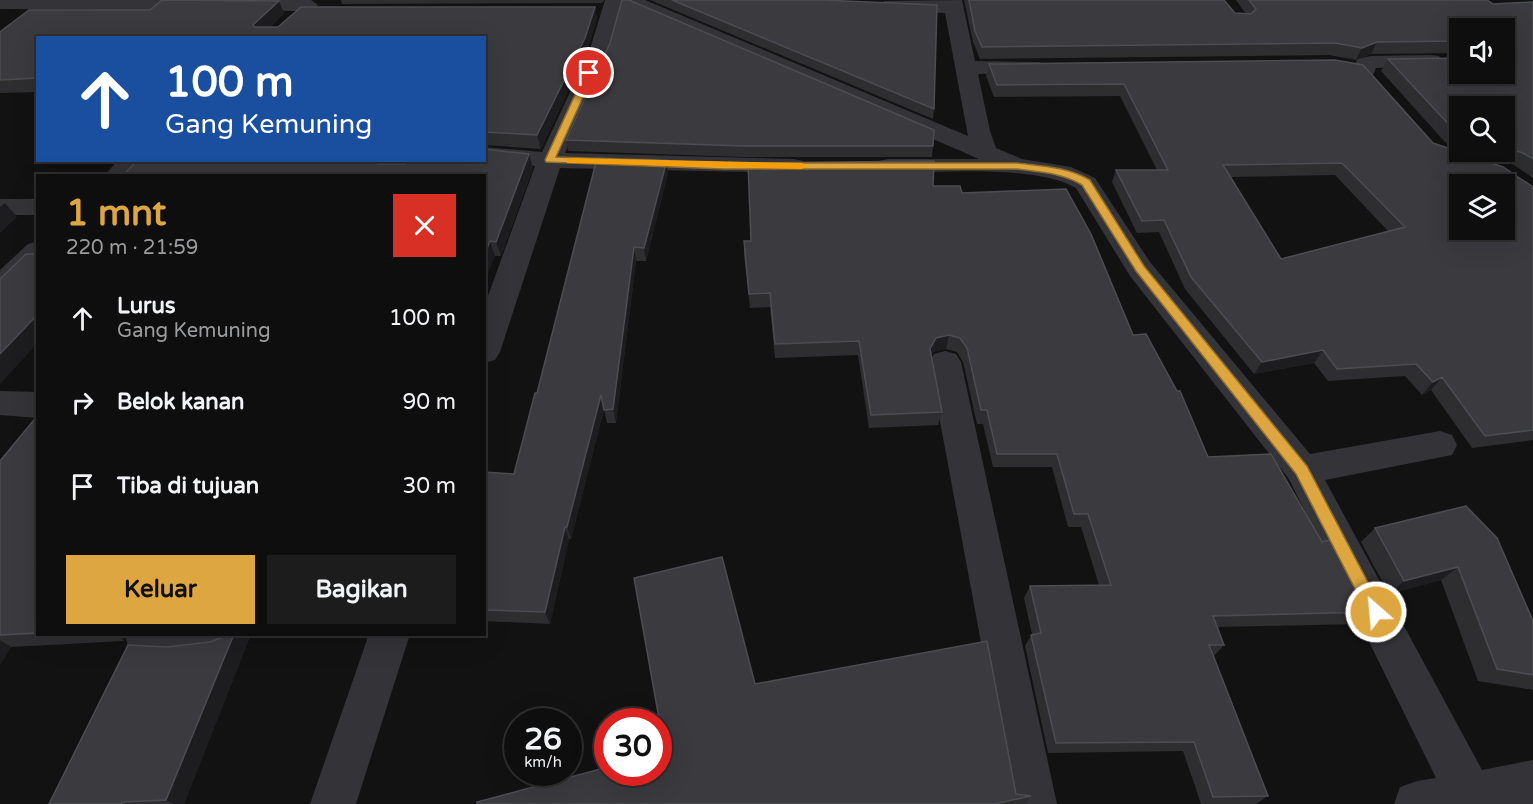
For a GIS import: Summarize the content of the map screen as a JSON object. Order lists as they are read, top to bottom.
{
  "page": {
    "turn": ["100 m", "Gang Kemuning"],
    "heading": ["1 mnt", "220 m · 21:59"],
    "list": [
      {
        "name": "Lurus",
        "note": "Gang Kemuning",
        "value": "100 m"
      },
      {
        "name": "Belok kanan",
        "value": "90 m"
      },
      {
        "name": "Tiba di tujuan",
        "value": "30 m"
      }
    ],
    "buttons": ["Keluar", "Bagikan"],
    "speed": "26 km/h",
    "limit": "30"
  }
}
